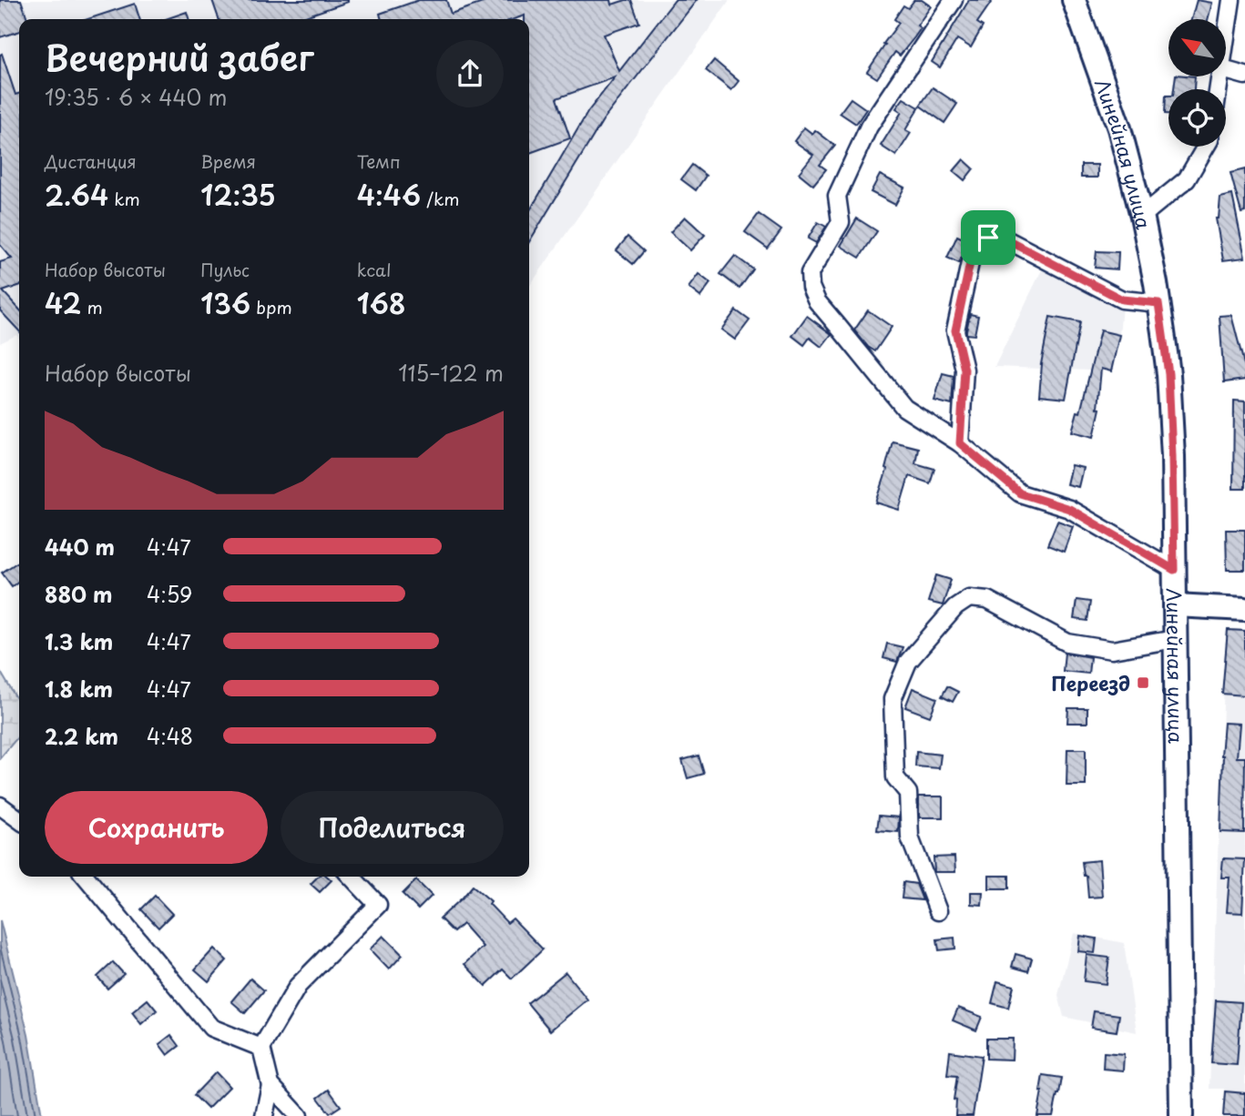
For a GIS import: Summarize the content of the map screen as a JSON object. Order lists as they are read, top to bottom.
{
  "streets": {
    "street": ["Линейная улица"]
  },
  "places": {
    "transit": ["Переезд"]
  },
  "north": "top left",
  "page": {
    "heading": ["Вечерний забег", "19:35 · 6 × 440 m"],
    "stats": [
      ["Дистанция", "2.64 km"],
      ["Время", "12:35"],
      ["Темп", "4:46 /km"],
      ["Набор высоты", "42 m"],
      ["Пульс", "136 bpm"],
      ["kcal", "168"]
    ],
    "chart": ["Набор высоты", "115–122 m"],
    "list": [
      {
        "name": "440 m",
        "note": "4:47"
      },
      {
        "name": "880 m",
        "note": "4:59"
      },
      {
        "name": "1.3 km",
        "note": "4:47"
      },
      {
        "name": "1.8 km",
        "note": "4:47"
      },
      {
        "name": "2.2 km",
        "note": "4:48"
      }
    ],
    "buttons": ["Сохранить", "Поделиться"]
  }
}
